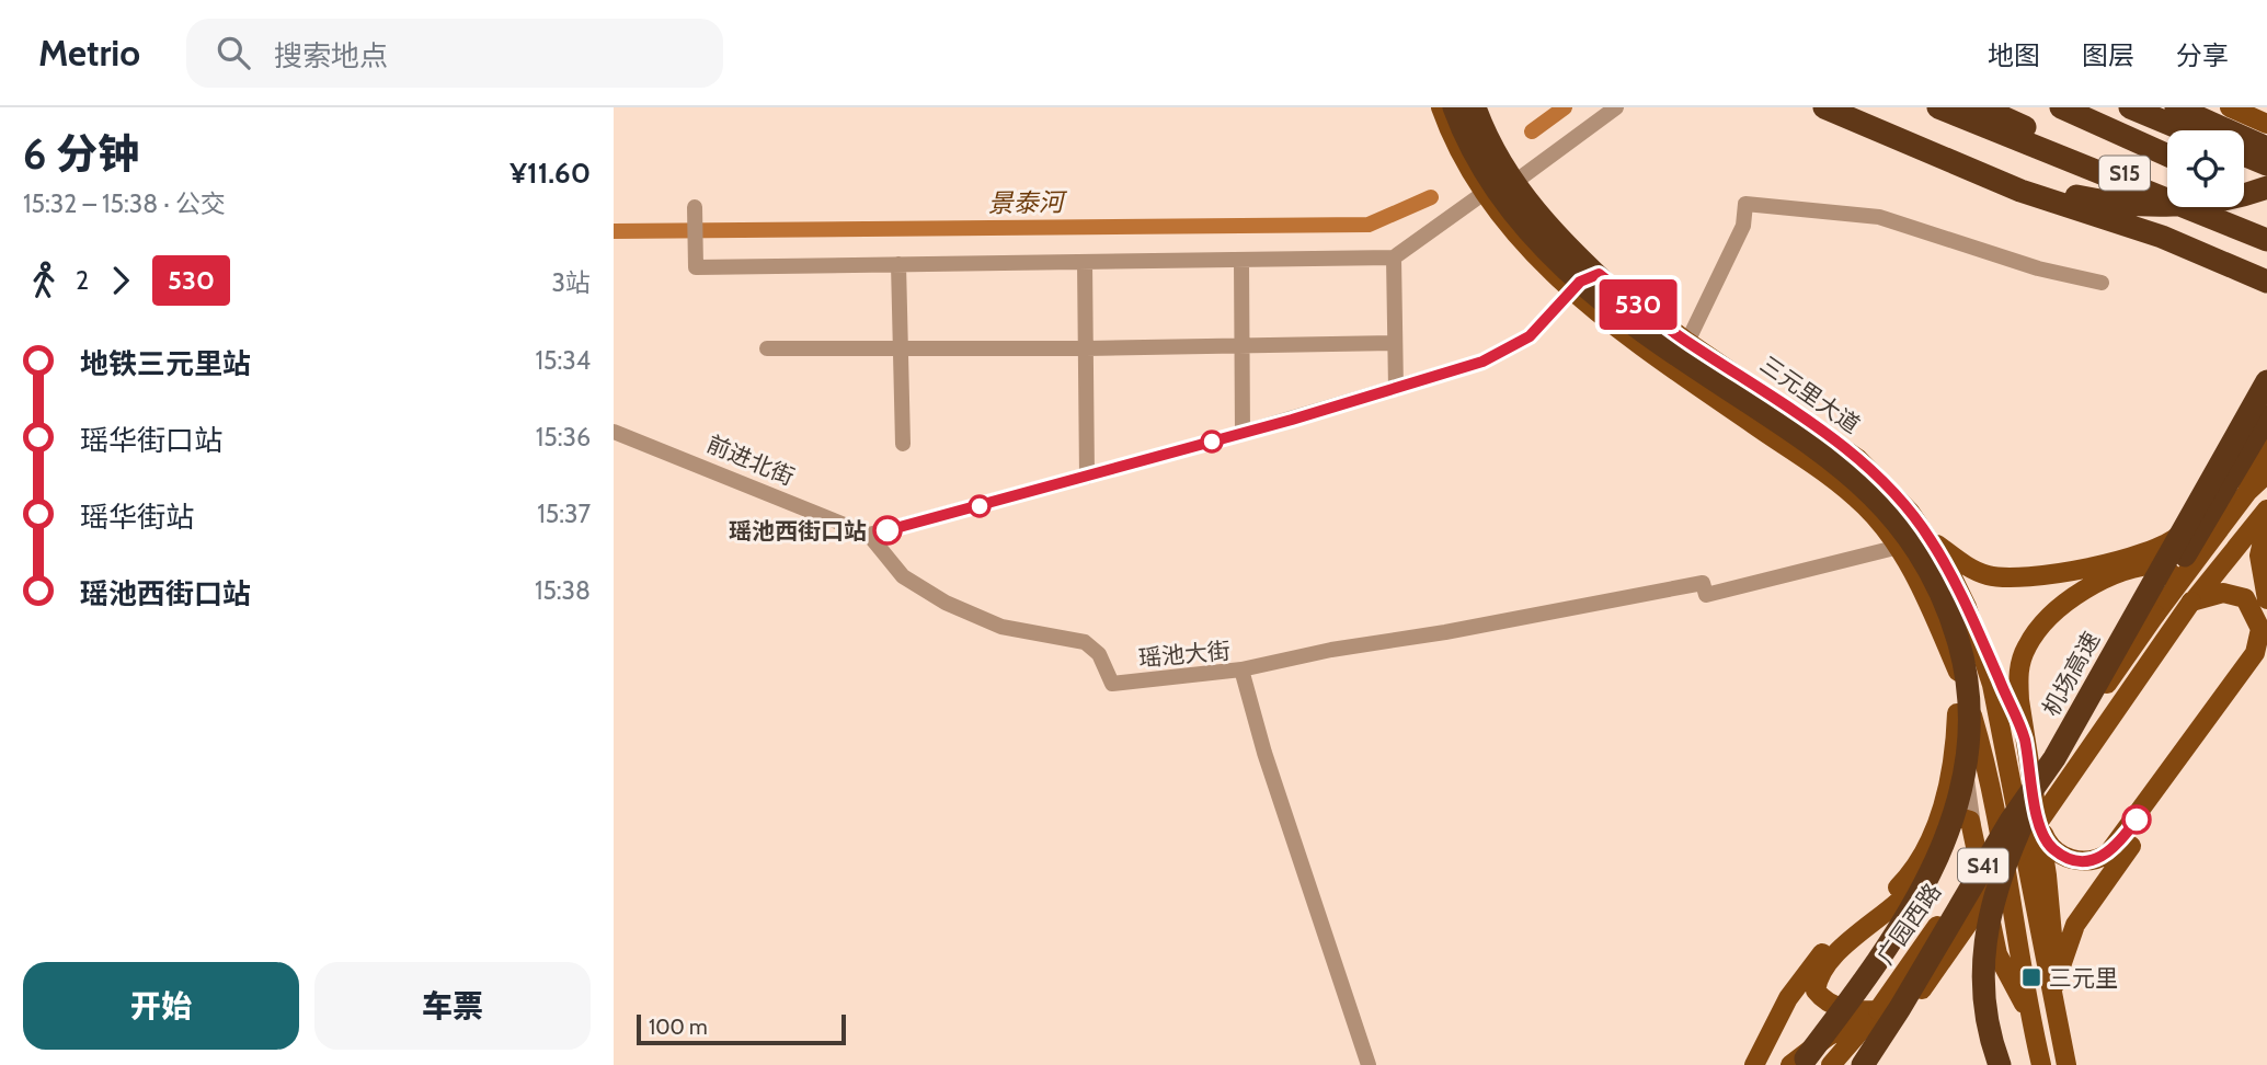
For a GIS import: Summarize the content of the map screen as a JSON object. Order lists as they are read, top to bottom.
{
  "streets": {
    "highway": ["S15", "机场高速", "S41"],
    "main road": ["三元里大道", "广园西路"],
    "street": ["前进北街", "瑶池大街"]
  },
  "crossings": [
    ["前进北街", "瑶池大街"]
  ],
  "water": ["景泰河"],
  "places": {
    "other": ["瑶池西街口站"],
    "transit": ["三元里"]
  },
  "lines": ["bus line 530"],
  "scale_bar": "100 m",
  "page": {
    "header": "Metrio",
    "search": "搜索地点",
    "nav": ["地图", "图层", "分享"],
    "heading": ["6 分钟", "15:32 – 15:38 · 公交", "¥11.60"],
    "on_map": "530",
    "legs": ["2", "530", "3站"],
    "list": [
      {
        "name": "地铁三元里站",
        "value": "15:34"
      },
      {
        "name": "瑶华街口站",
        "value": "15:36"
      },
      {
        "name": "瑶华街站",
        "value": "15:37"
      },
      {
        "name": "瑶池西街口站",
        "value": "15:38"
      }
    ],
    "buttons": ["开始", "车票"],
    "scale": "100 m"
  }
}
